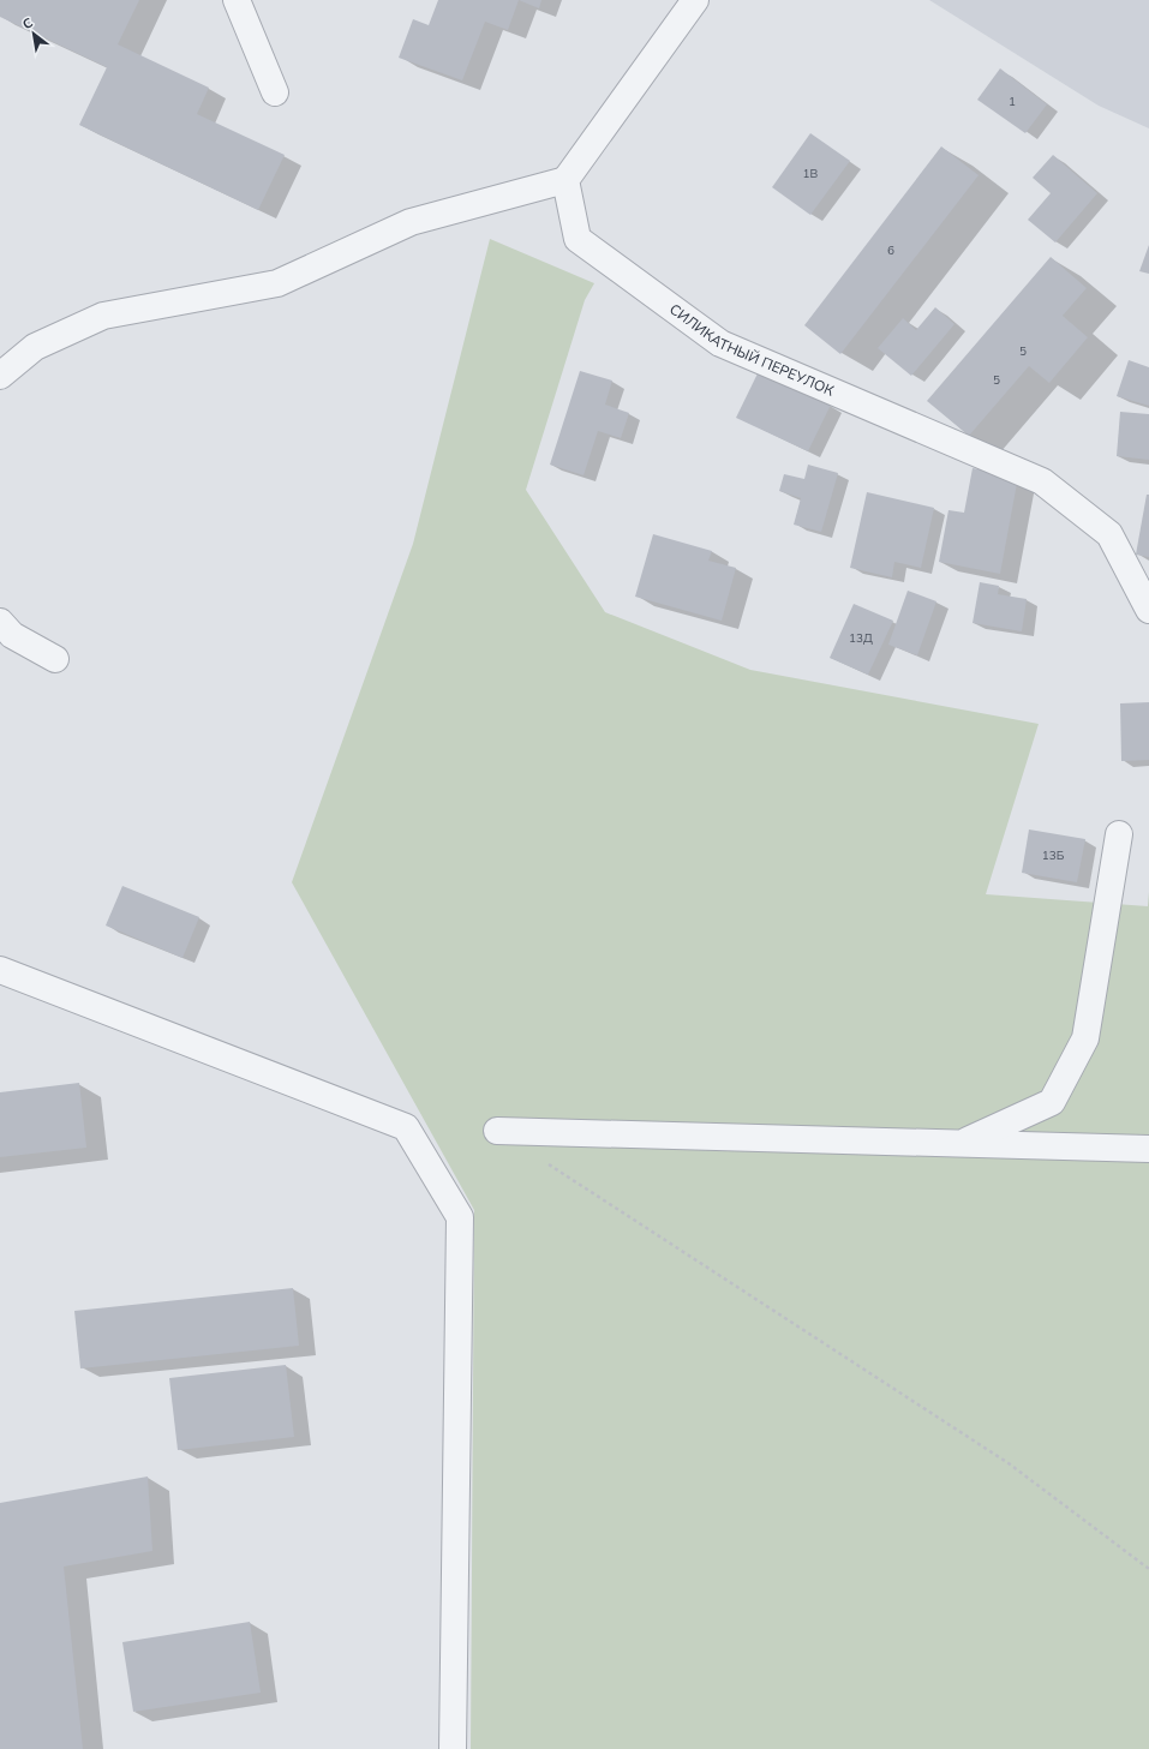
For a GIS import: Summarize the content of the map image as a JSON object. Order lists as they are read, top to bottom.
{
  "streets": {
    "street": ["СИЛИКАТНЫЙ ПЕРЕУЛОК"]
  },
  "house_numbers": [
    "1",
    "1В",
    "6",
    "5",
    "5",
    "13Д",
    "13Б"
  ],
  "north": "top left"
}
